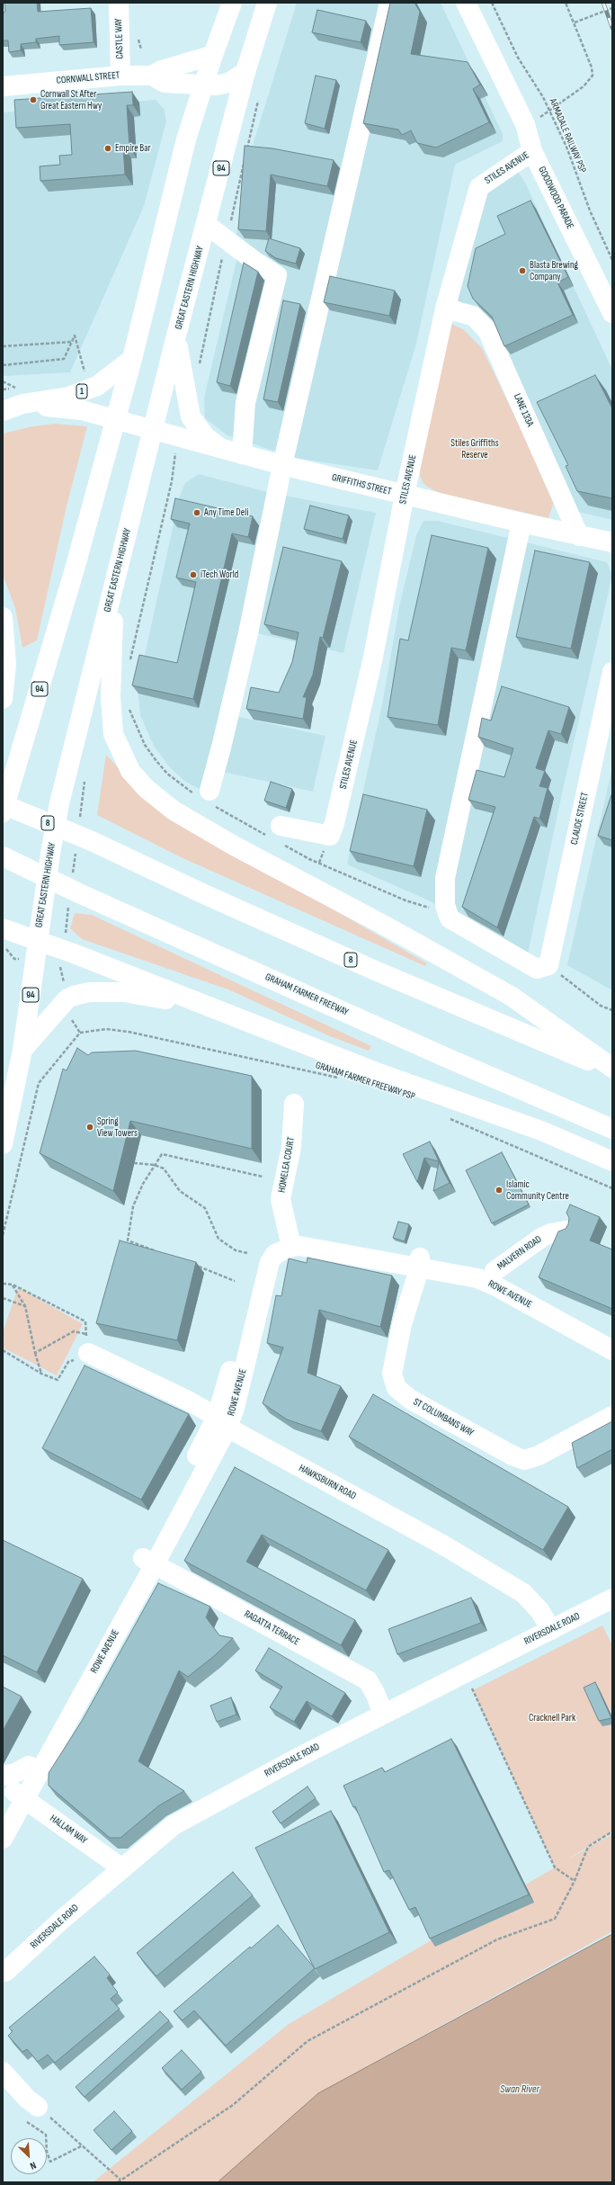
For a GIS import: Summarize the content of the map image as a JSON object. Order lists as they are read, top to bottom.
{
  "streets": {
    "main road": [
      "CASTLE WAY",
      "CORNWALL STREET",
      "94",
      "STILES AVENUE",
      "GOODWOOD PARADE",
      "GREAT EASTERN HIGHWAY",
      "1",
      "LANE 133A",
      "GRIFFITHS STREET",
      "CLAUDE STREET",
      "8",
      "GRAHAM FARMER FREEWAY",
      "HOMELEA COURT",
      "MALVERN ROAD",
      "ROWE AVENUE",
      "ST COLUMBANS WAY",
      "HAWKSBURN ROAD",
      "RAGATTA TERRACE",
      "RIVERSDALE ROAD",
      "HALLAM WAY"
    ],
    "path": ["ARMADALE RAILWAY PSP", "GRAHAM FARMER FREEWAY PSP"]
  },
  "crossings": [
    ["CASTLE WAY", "CORNWALL STREET"],
    ["CORNWALL STREET", "94"],
    ["CORNWALL STREET", "GREAT EASTERN HIGHWAY"],
    ["94", "1"],
    ["STILES AVENUE", "GOODWOOD PARADE"],
    ["STILES AVENUE", "LANE 133A"],
    ["STILES AVENUE", "GRIFFITHS STREET"],
    ["GREAT EASTERN HIGHWAY", "1"],
    ["GREAT EASTERN HIGHWAY", "GRIFFITHS STREET"],
    ["1", "GRIFFITHS STREET"],
    ["LANE 133A", "GRIFFITHS STREET"],
    ["HOMELEA COURT", "ROWE AVENUE"],
    ["MALVERN ROAD", "ROWE AVENUE"],
    ["ROWE AVENUE", "ST COLUMBANS WAY"],
    ["ROWE AVENUE", "HAWKSBURN ROAD"],
    ["ROWE AVENUE", "RAGATTA TERRACE"],
    ["ROWE AVENUE", "HALLAM WAY"],
    ["HAWKSBURN ROAD", "RIVERSDALE ROAD"],
    ["RAGATTA TERRACE", "RIVERSDALE ROAD"],
    ["RIVERSDALE ROAD", "HALLAM WAY"]
  ],
  "water": ["Swan River"],
  "parks": ["Stiles Griffiths Reserve", "Cracknell Park"],
  "places": [
    "Cornwall St After Great Eastern Hwy",
    "Empire Bar",
    "Blasta Brewing Company",
    "Any Time Deli",
    "iTech World",
    "Spring View Towers",
    "Islamic Community Centre"
  ],
  "north": "bottom right"
}
